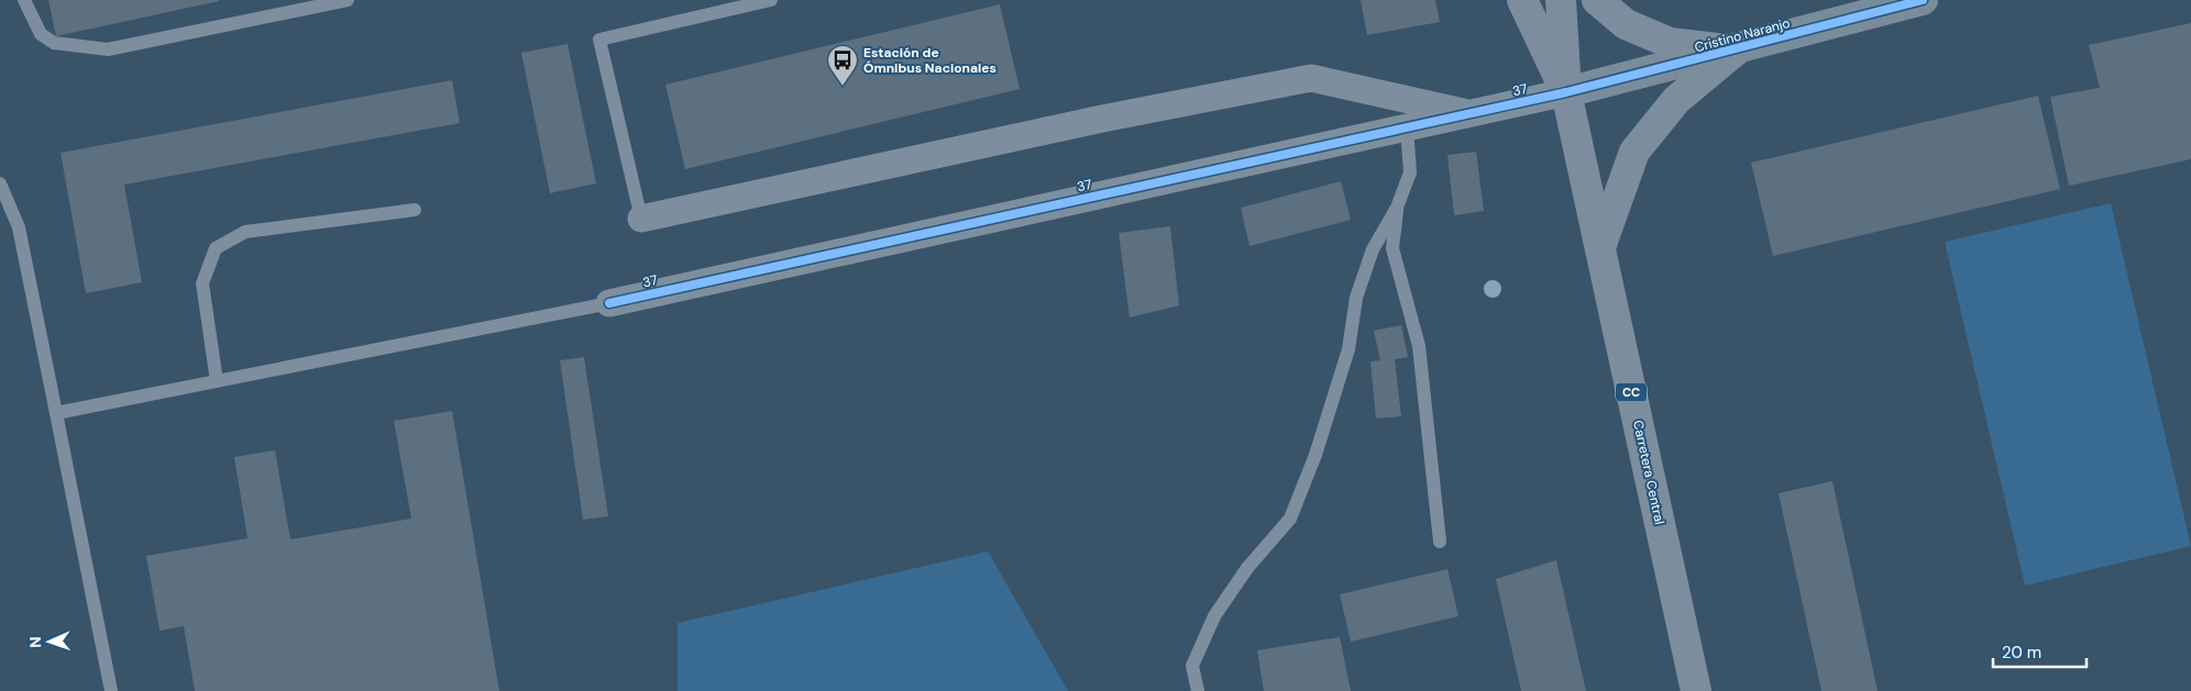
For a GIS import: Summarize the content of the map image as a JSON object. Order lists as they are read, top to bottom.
{
  "streets": {
    "main road": ["CC", "Carretera Central"],
    "street": ["Cristino Naranjo", "37"]
  },
  "crossings": [
    ["Cristino Naranjo", "37"],
    ["Cristino Naranjo", "Carretera Central"],
    ["37", "Carretera Central"]
  ],
  "places": {
    "bus stop": ["Estación de Ómnibus Nacionales"]
  },
  "scale_bar": "20 m",
  "north": "left"
}
